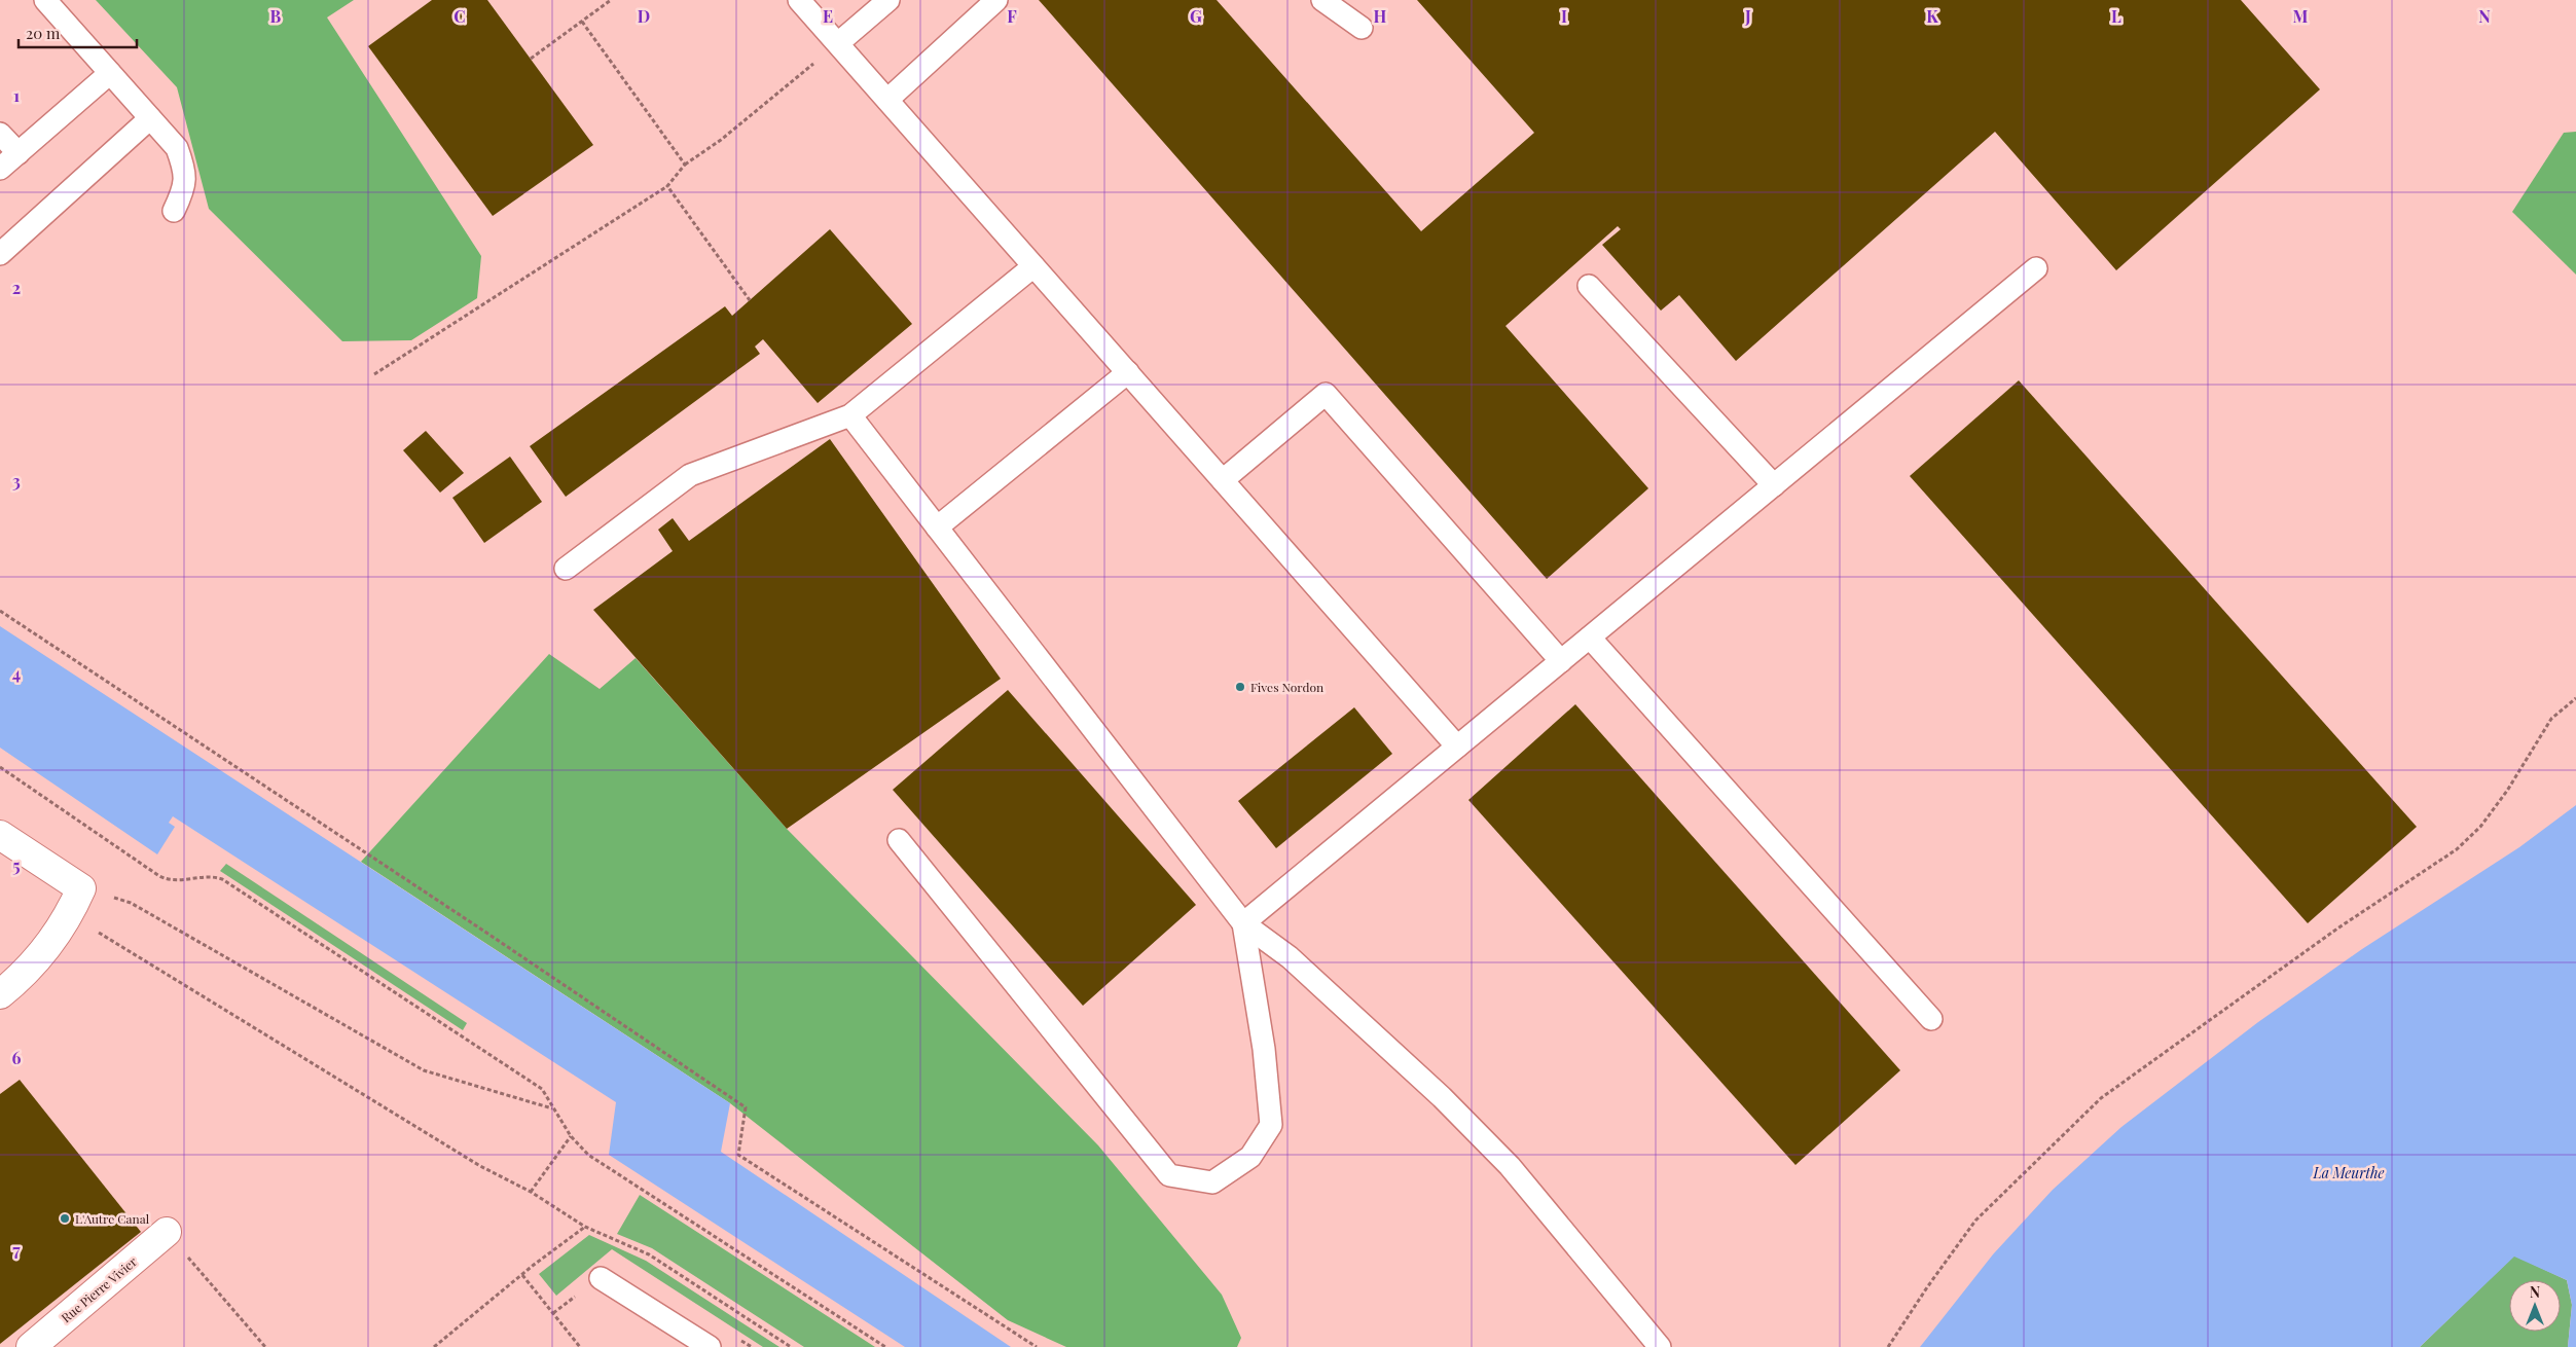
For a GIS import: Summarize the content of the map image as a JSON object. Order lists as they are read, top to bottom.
{
  "streets": {
    "street": ["Rue Pierre Vivier"]
  },
  "water": ["La Meurthe"],
  "places": ["Fives Nordon", "L'Autre Canal"],
  "scale_bar": "20 m",
  "north": "top",
  "grid": {
    "columns": [
      "B",
      "C",
      "D",
      "E",
      "F",
      "G",
      "H",
      "I",
      "J",
      "K",
      "L",
      "M",
      "N"
    ],
    "rows": [
      "1",
      "2",
      "3",
      "4",
      "5",
      "6",
      "7"
    ]
  }
}
